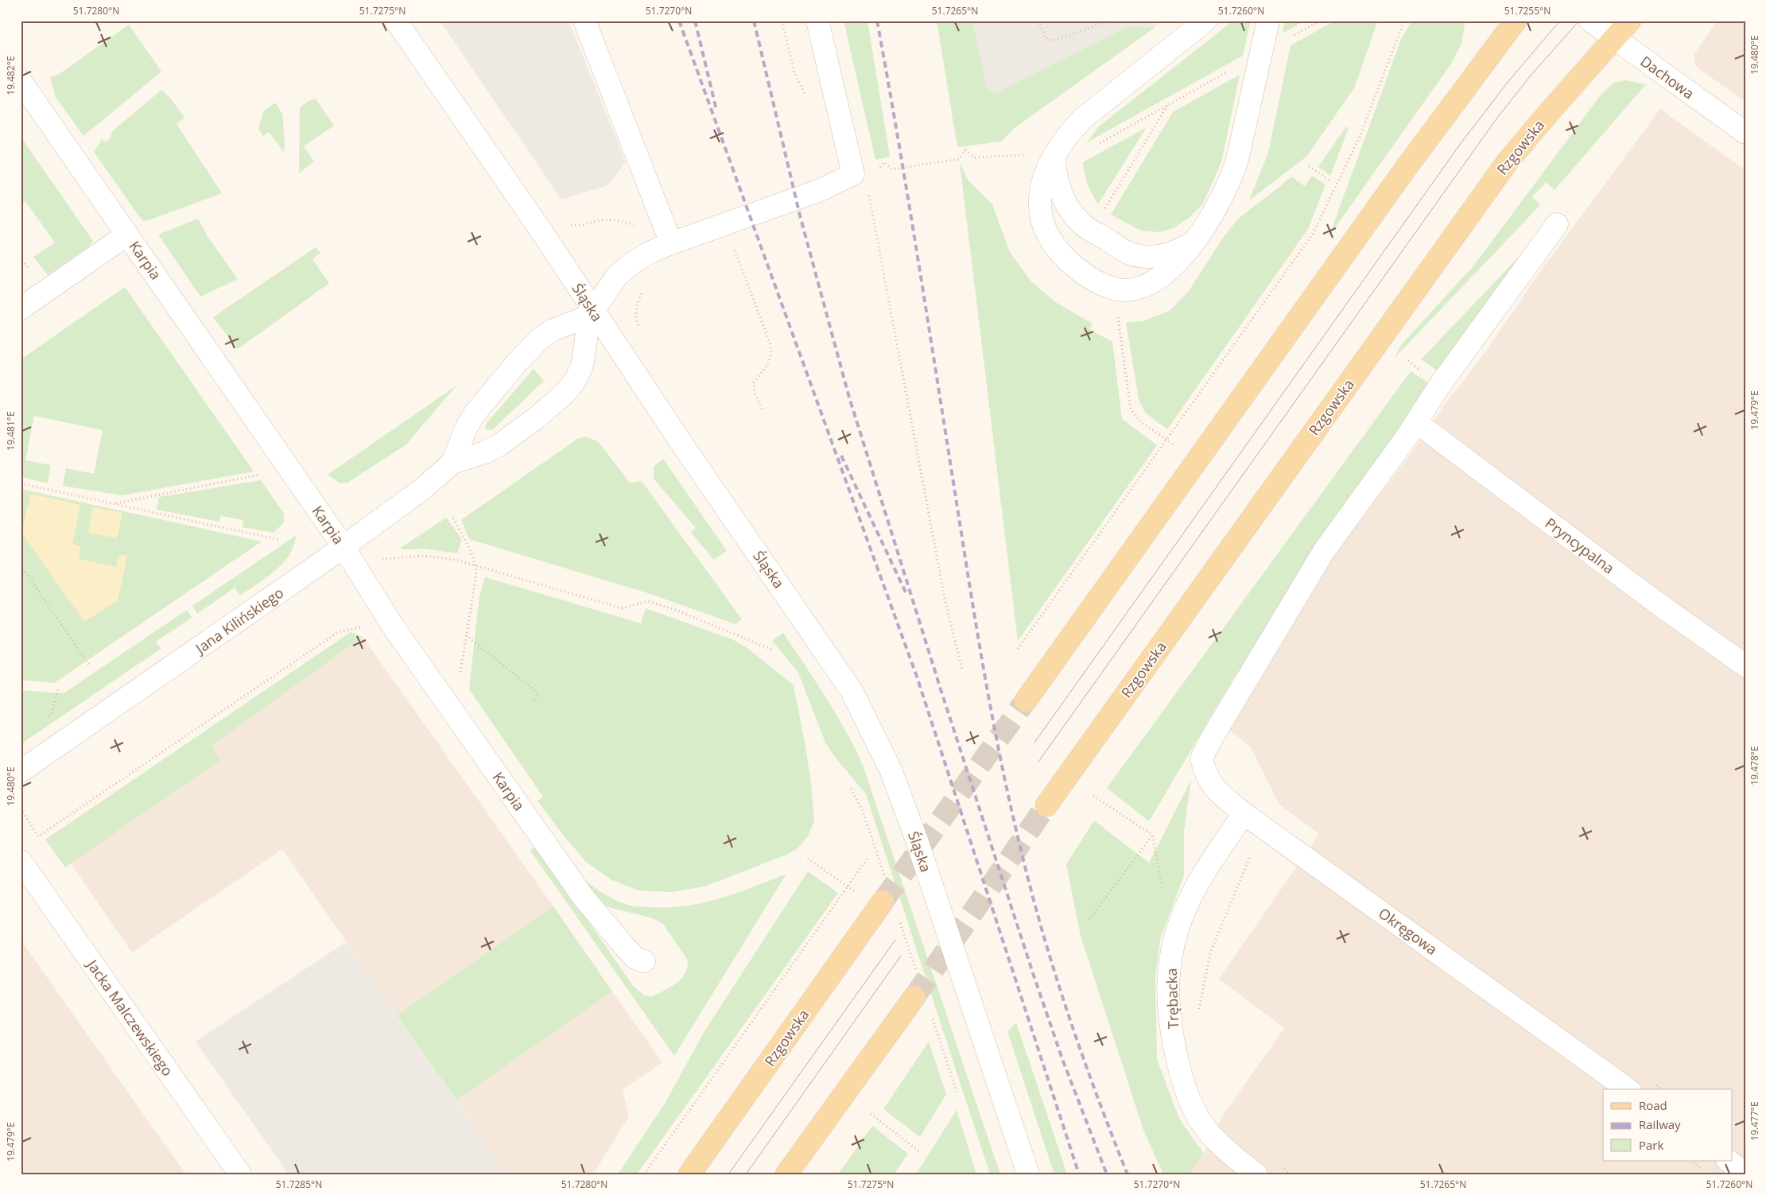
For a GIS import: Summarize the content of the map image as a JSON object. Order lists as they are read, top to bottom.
{
  "streets": {
    "main road": ["Rzgowska"],
    "street": [
      "Dachowa",
      "Karpia",
      "Śląska",
      "Pryncypalna",
      "Jana Kilińskiego",
      "Okręgowa",
      "Trębacka",
      "Jacka Malczewskiego"
    ]
  },
  "crossings": [
    ["Dachowa", "Rzgowska"],
    ["Karpia", "Jana Kilińskiego"],
    ["Śląska", "Jana Kilińskiego"],
    ["Pryncypalna", "Okręgowa"],
    ["Okręgowa", "Trębacka"]
  ],
  "legend": ["Road", "Railway", "Park"],
  "coordinates": [
    "51.7280°N",
    "51.7275°N",
    "51.7270°N",
    "51.7265°N",
    "51.7260°N",
    "51.7255°N",
    "19.480°E",
    "19.482°E",
    "19.479°E",
    "19.481°E",
    "19.478°E",
    "19.477°E",
    "51.7285°N"
  ]
}
